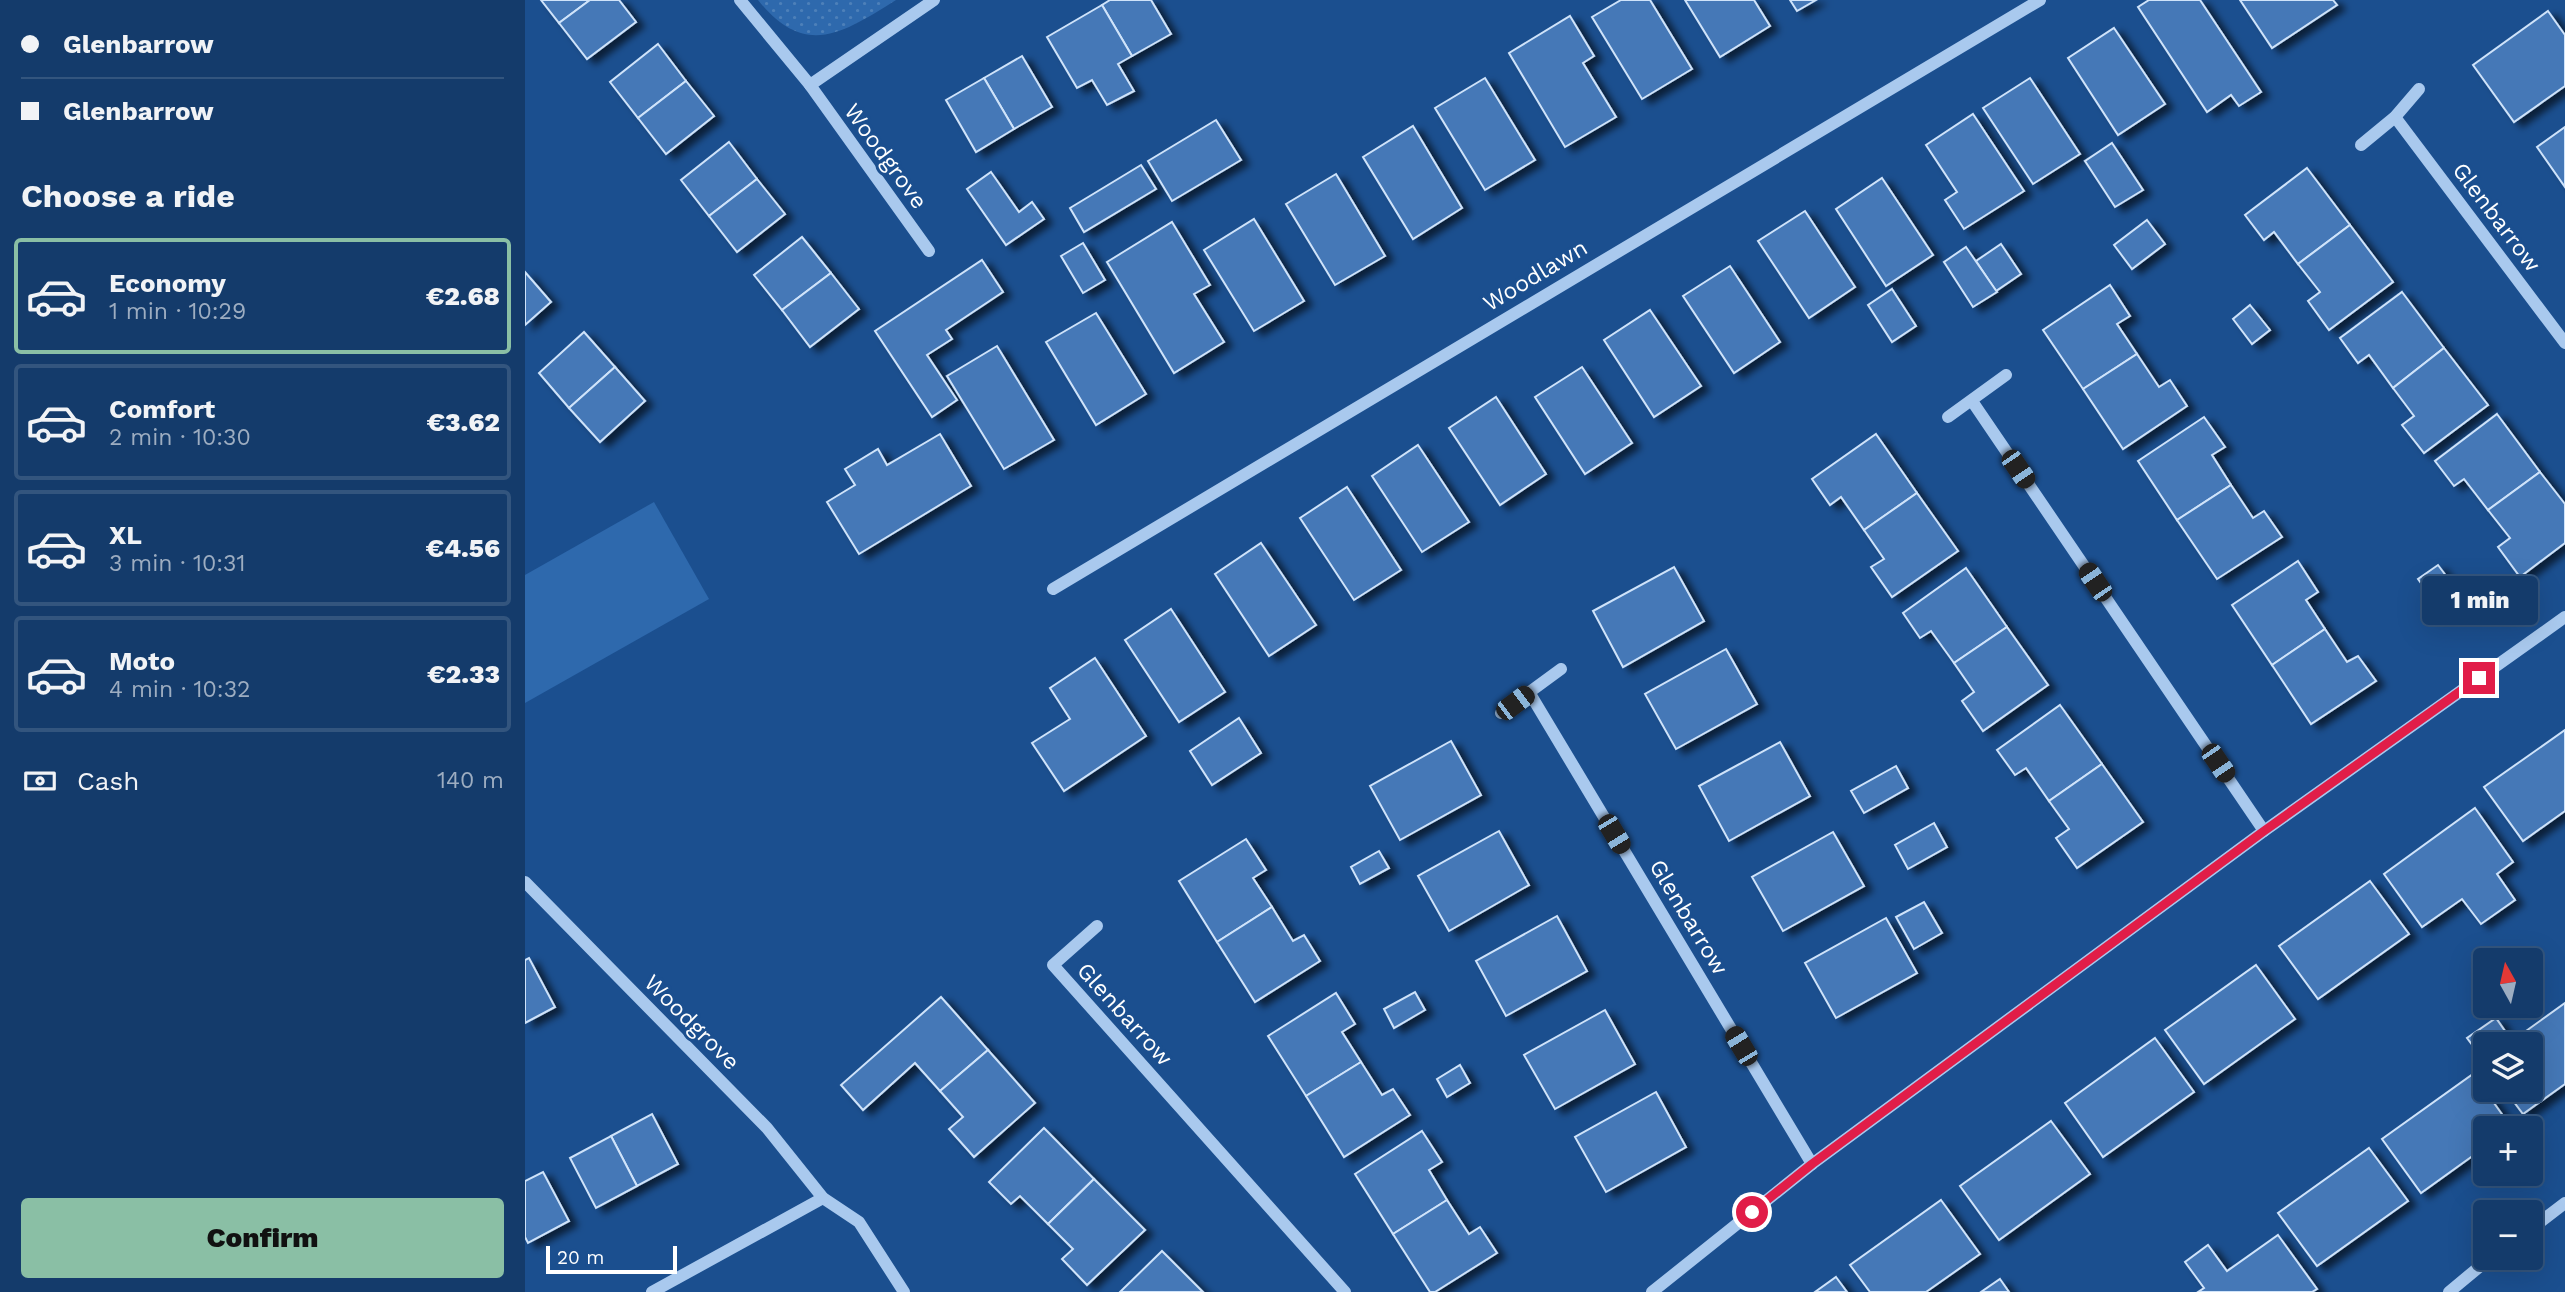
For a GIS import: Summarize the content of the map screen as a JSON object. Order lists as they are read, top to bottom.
{
  "streets": {
    "street": ["Woodgrove", "Glenbarrow", "Woodlawn"]
  },
  "scale_bar": "20 m",
  "north": "top",
  "page": {
    "banner": ["Glenbarrow", "Glenbarrow"],
    "heading": "Choose a ride",
    "list": [
      {
        "name": "Economy",
        "note": "1 min · 10:29",
        "value": "€2.68"
      },
      {
        "name": "Comfort",
        "note": "2 min · 10:30",
        "value": "€3.62"
      },
      {
        "name": "XL",
        "note": "3 min · 10:31",
        "value": "€4.56"
      },
      {
        "name": "Moto",
        "note": "4 min · 10:32",
        "value": "€2.33"
      }
    ],
    "bubble": "1 min",
    "pay": ["Cash", "140 m"],
    "map_buttons": ["+", "−"],
    "buttons": "Confirm",
    "scale": "20 m"
  }
}
